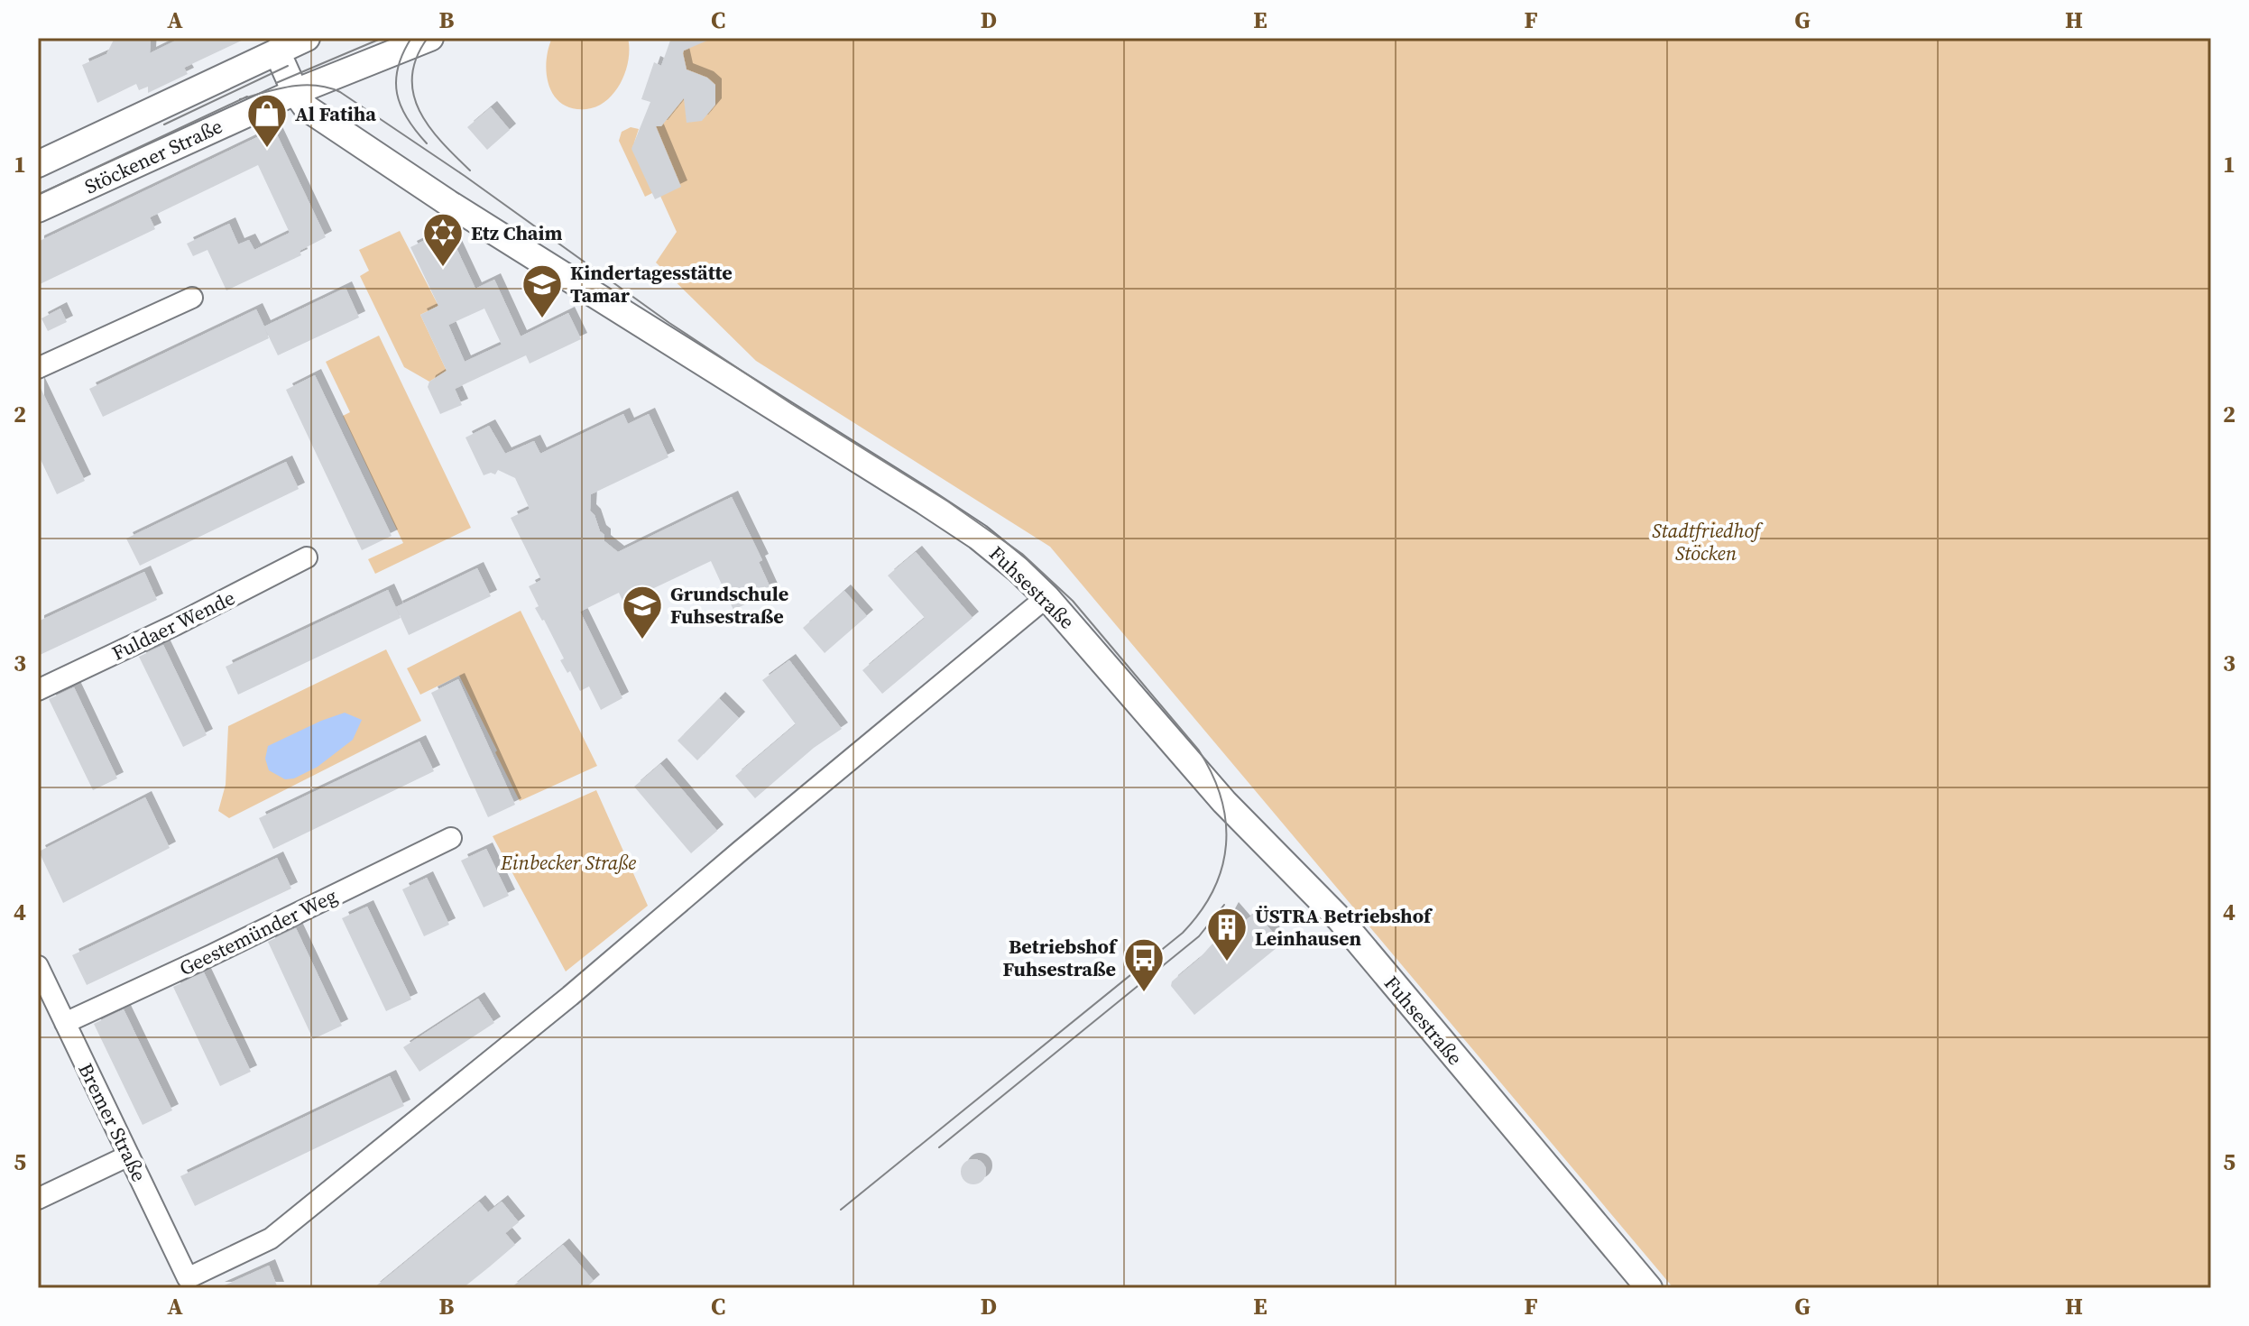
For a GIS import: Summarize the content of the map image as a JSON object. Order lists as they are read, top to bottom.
{
  "streets": {
    "street": [
      "Stöckener Straße",
      "Fuhsestraße",
      "Fuldaer Wende",
      "Geestemünder Weg",
      "Bremer Straße"
    ]
  },
  "crossings": [
    ["Stöckener Straße", "Fuhsestraße"],
    ["Fuhsestraße", "Bremer Straße"],
    ["Geestemünder Weg", "Bremer Straße"]
  ],
  "parks": ["Stadtfriedhof Stöcken", "Einbecker Straße"],
  "places": {
    "shop": ["Al Fatiha"],
    "synagogue": ["Etz Chaim"],
    "school or university": ["Kindertagesstätte Tamar", "Grundschule Fuhsestraße"],
    "building": ["ÜSTRA Betriebshof Leinhausen"],
    "bus stop": ["Betriebshof Fuhsestraße"]
  },
  "grid": {
    "columns": [
      "A",
      "B",
      "C",
      "D",
      "E",
      "F",
      "G",
      "H"
    ],
    "rows": [
      "1",
      "2",
      "3",
      "4",
      "5"
    ]
  }
}
